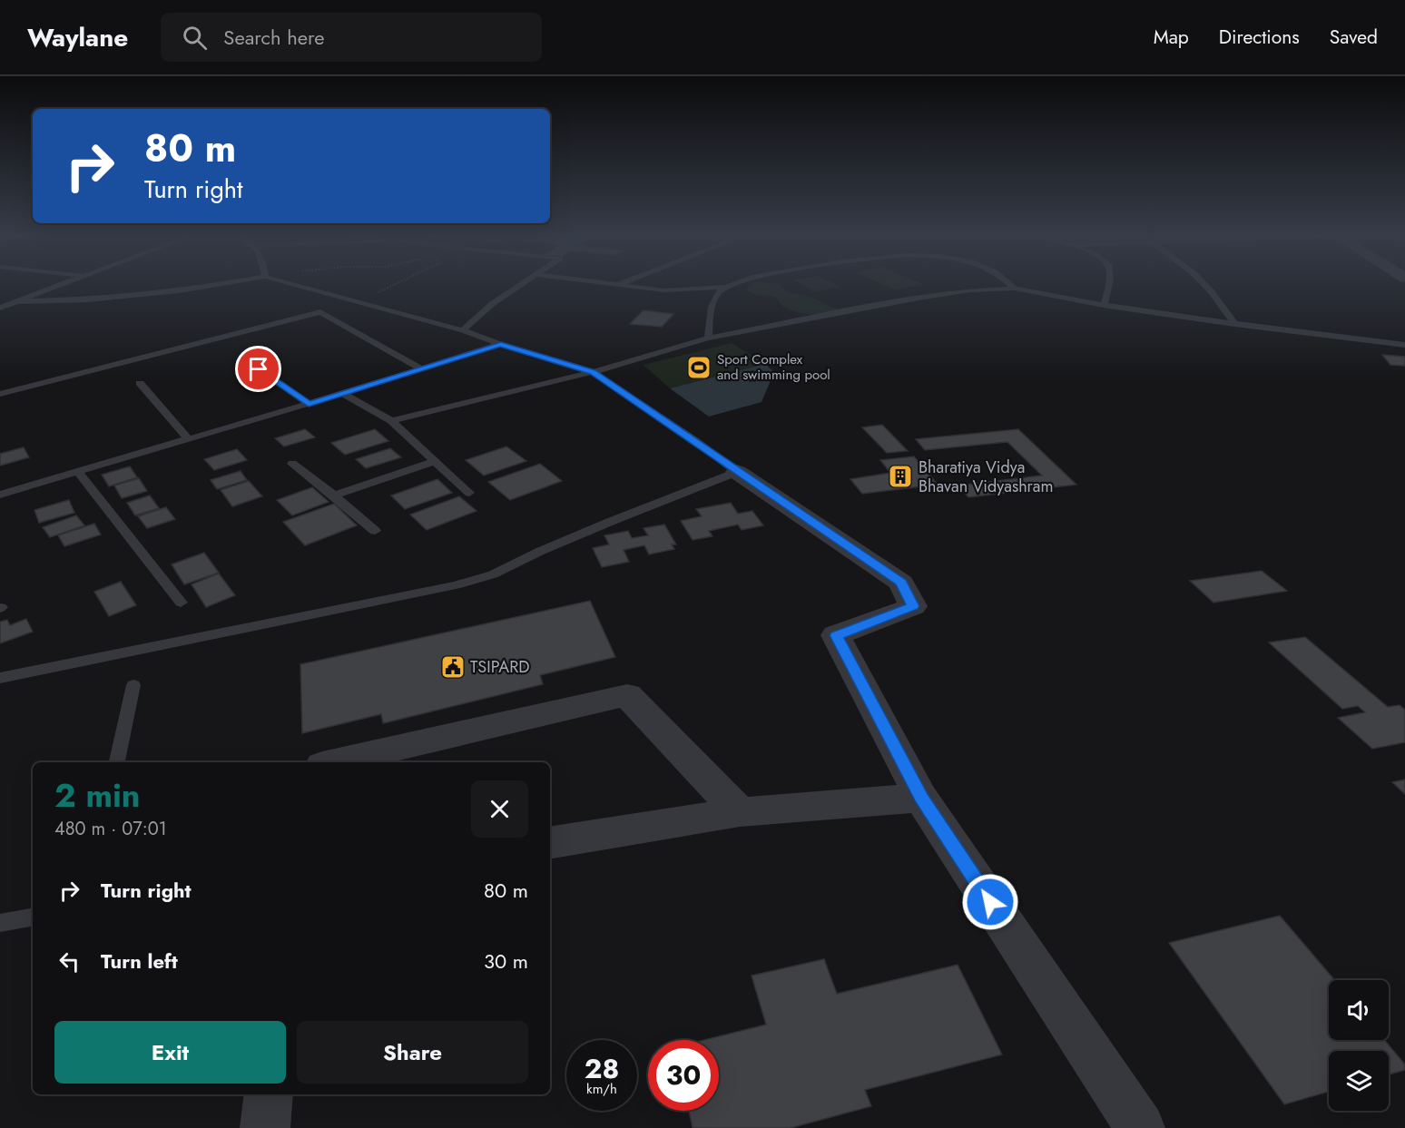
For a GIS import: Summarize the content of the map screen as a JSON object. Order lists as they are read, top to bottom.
{
  "places": {
    "sports": ["Sport Complex and swimming pool"],
    "building": ["Bharatiya Vidya Bhavan Vidyashram"],
    "public building": ["TSIPARD"]
  },
  "page": {
    "header": "Waylane",
    "search": "Search here",
    "nav": ["Map", "Directions", "Saved"],
    "turn": ["80 m", "Turn right"],
    "heading": ["2 min", "480 m · 07:01"],
    "list": [
      {
        "name": "Turn right",
        "value": "80 m"
      },
      {
        "name": "Turn left",
        "value": "30 m"
      }
    ],
    "buttons": ["Exit", "Share"],
    "speed": "28 km/h",
    "limit": "30"
  }
}
